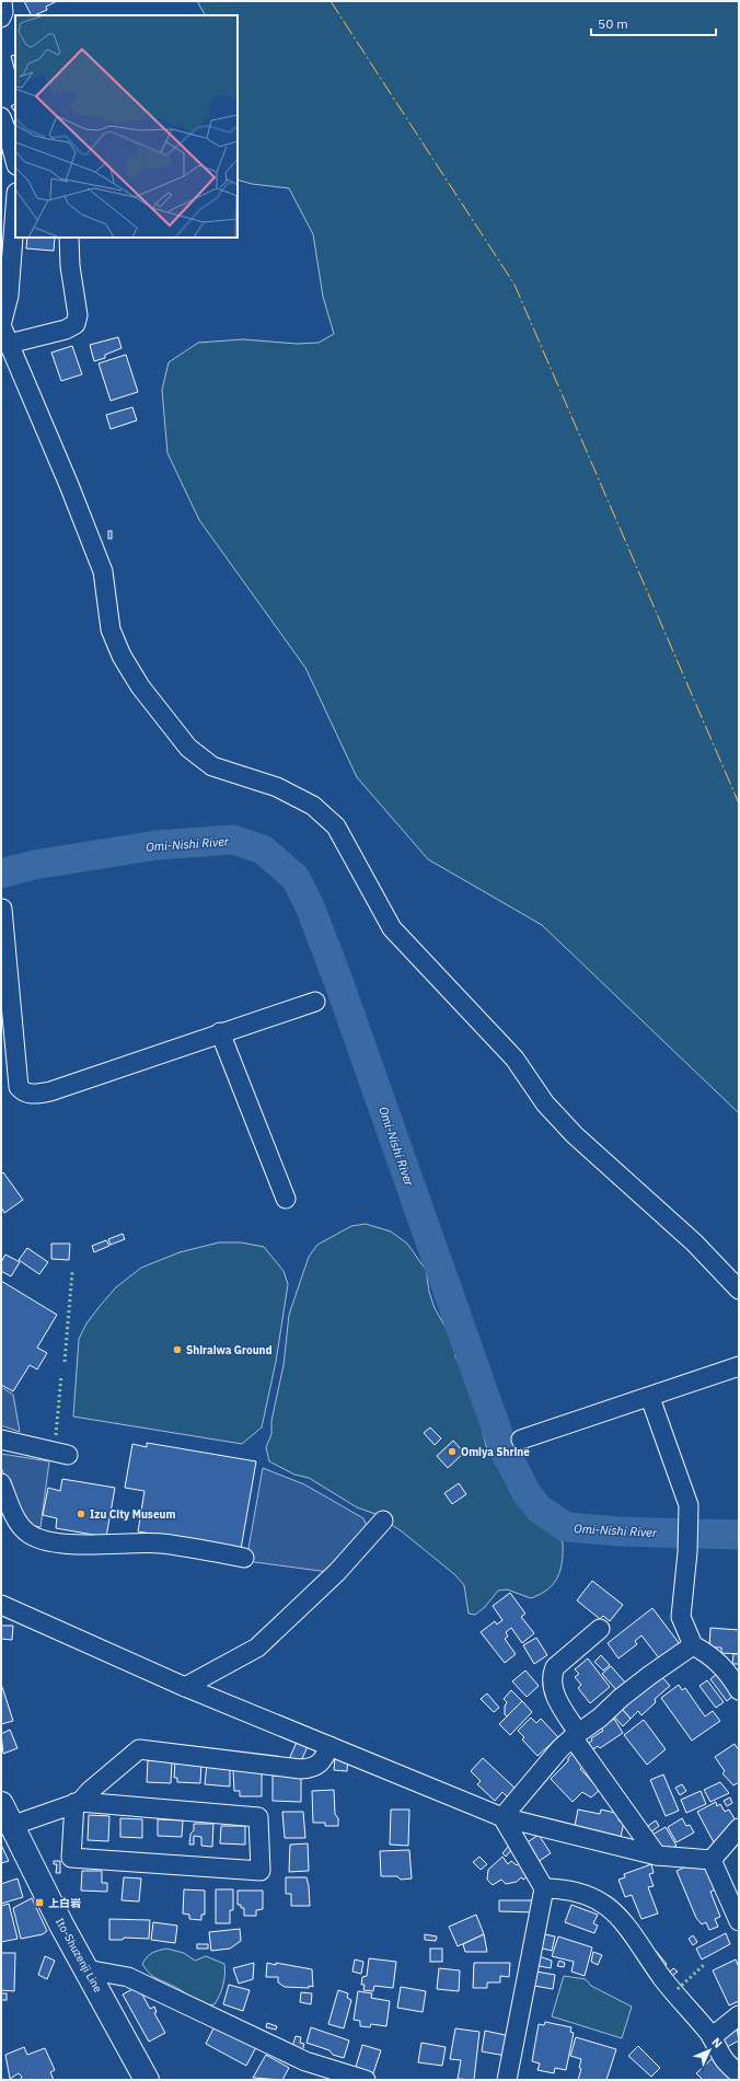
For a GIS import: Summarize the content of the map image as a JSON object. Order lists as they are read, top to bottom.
{
  "streets": {
    "main road": ["Ito-Shuzenji Line"]
  },
  "water": ["Omi-Nishi River"],
  "places": {
    "other": ["Shiraiwa Ground", "Omiya Shrine", "Izu City Museum"],
    "transit": ["上白岩"]
  },
  "scale_bar": "50 m",
  "north": "top right"
}
